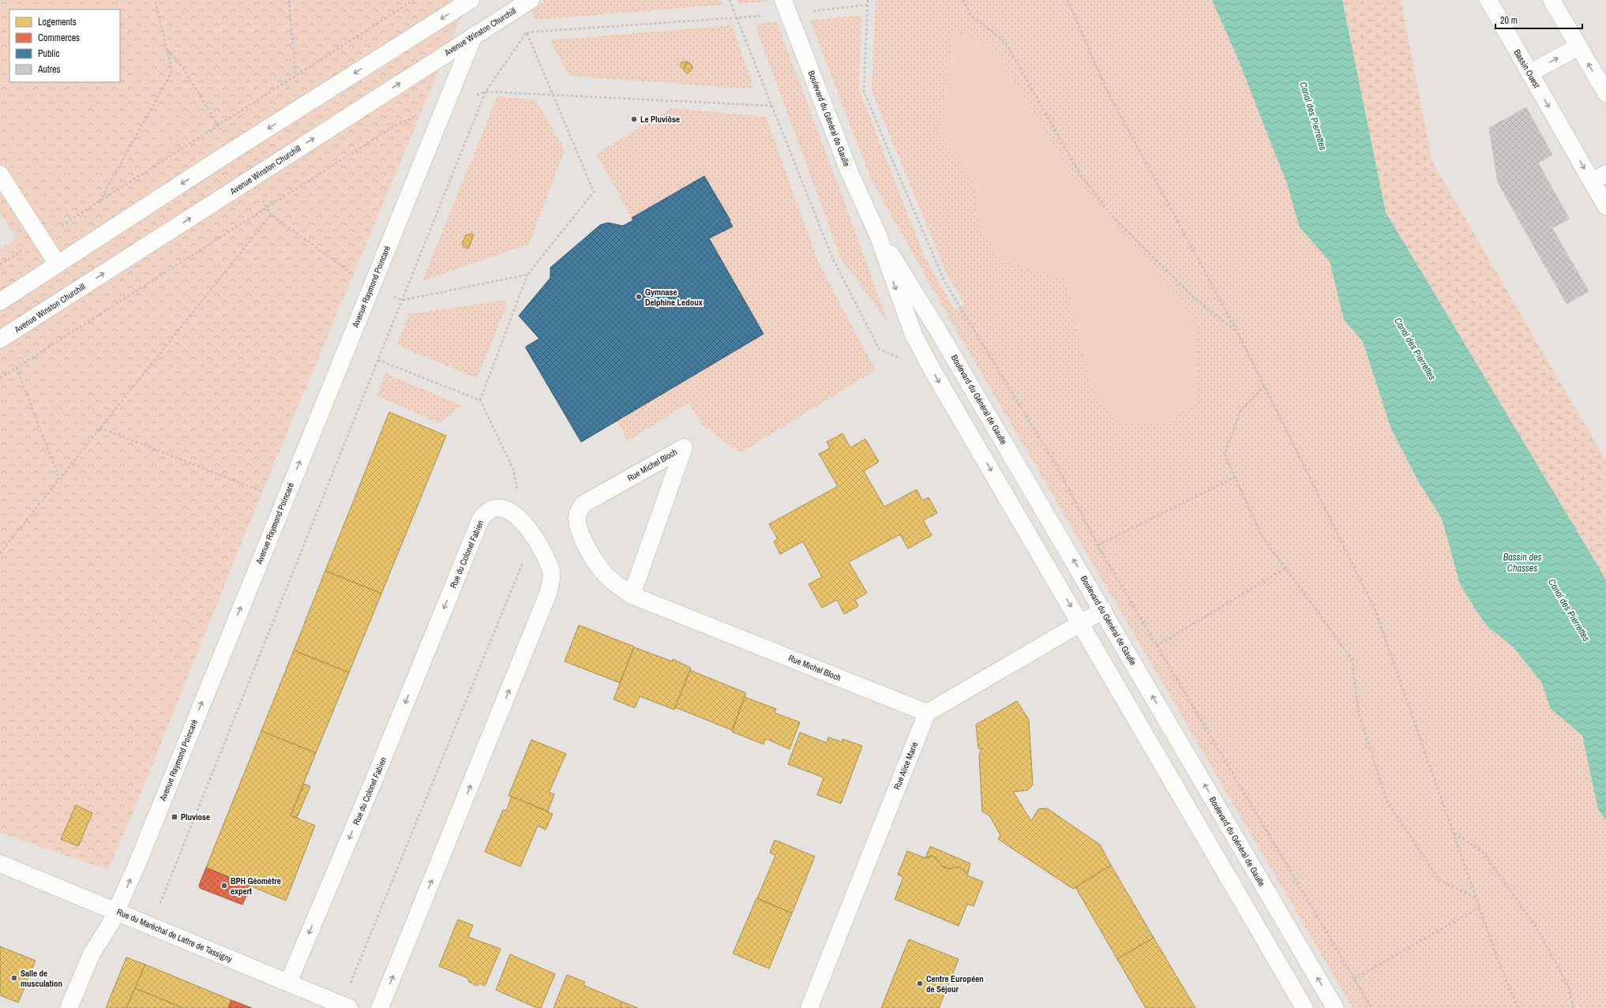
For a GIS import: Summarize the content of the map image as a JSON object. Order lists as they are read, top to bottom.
{
  "streets": {
    "street": [
      "Avenue Winston Churchill",
      "Bassin Ouest",
      "Boulevard du Général de Gaulle",
      "Avenue Raymond Poincaré",
      "Rue Michel Bloch",
      "Rue du Colonel Fabien",
      "Rue Alice Marie",
      "Rue du Maréchal de Lattre de Tassigny"
    ]
  },
  "crossings": [
    ["Avenue Winston Churchill", "Avenue Raymond Poincaré"],
    ["Avenue Raymond Poincaré", "Rue du Maréchal de Lattre de Tassigny"],
    ["Rue Michel Bloch", "Rue Alice Marie"],
    ["Rue du Colonel Fabien", "Rue du Maréchal de Lattre de Tassigny"]
  ],
  "one_way": ["Avenue Raymond Poincaré"],
  "water": ["Canal des Pierrettes", "Bassin des Chasses"],
  "places": {
    "other": [
      "Le Pluviôse",
      "Gymnase Delphine Ledoux",
      "BPH Géomètre expert",
      "Salle de musculation",
      "Centre Européen de Séjour"
    ],
    "transit": ["Pluviose"]
  },
  "legend": [
    "Logements",
    "Commerces",
    "Public",
    "Autres"
  ],
  "scale_bar": "20 m"
}
